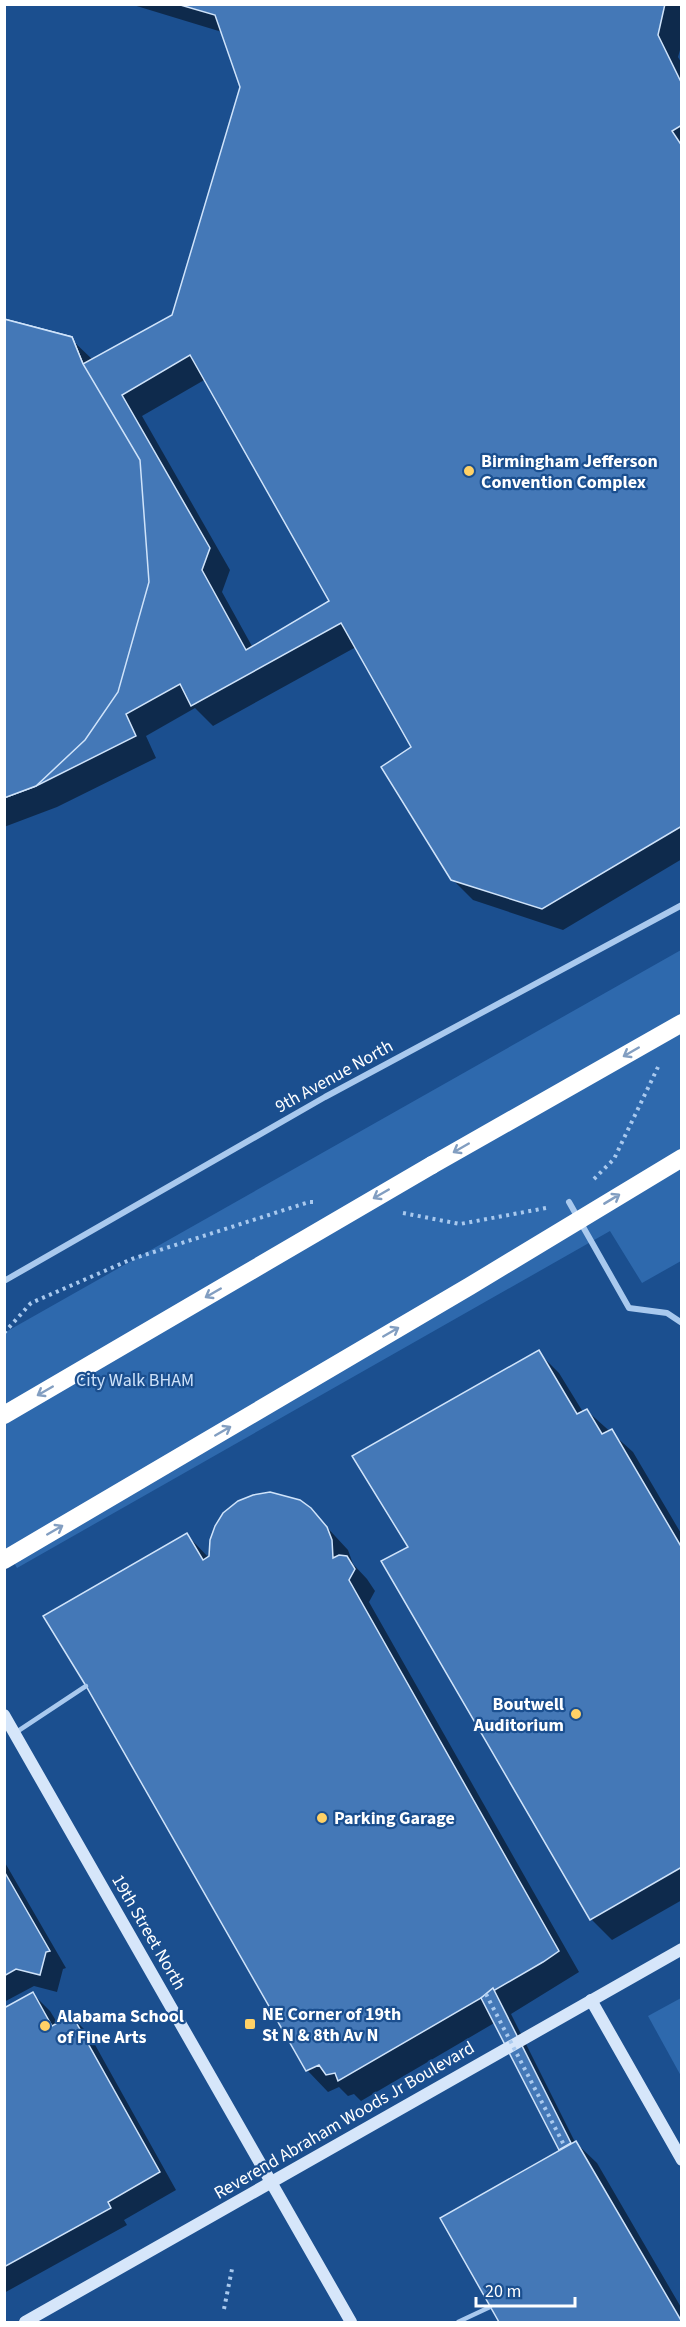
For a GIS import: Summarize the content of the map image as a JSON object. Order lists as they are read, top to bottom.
{
  "streets": {
    "main road": ["19th Street North", "Reverend Abraham Woods Jr Boulevard"],
    "street": ["9th Avenue North"]
  },
  "crossings": [
    ["19th Street North", "Reverend Abraham Woods Jr Boulevard"]
  ],
  "parks": ["City Walk BHAM"],
  "places": {
    "other": [
      "Birmingham Jefferson Convention Complex",
      "Boutwell Auditorium",
      "Parking Garage",
      "Alabama School of Fine Arts"
    ],
    "transit": ["NE Corner of 19th St N & 8th Av N"]
  },
  "scale_bar": "20 m"
}
